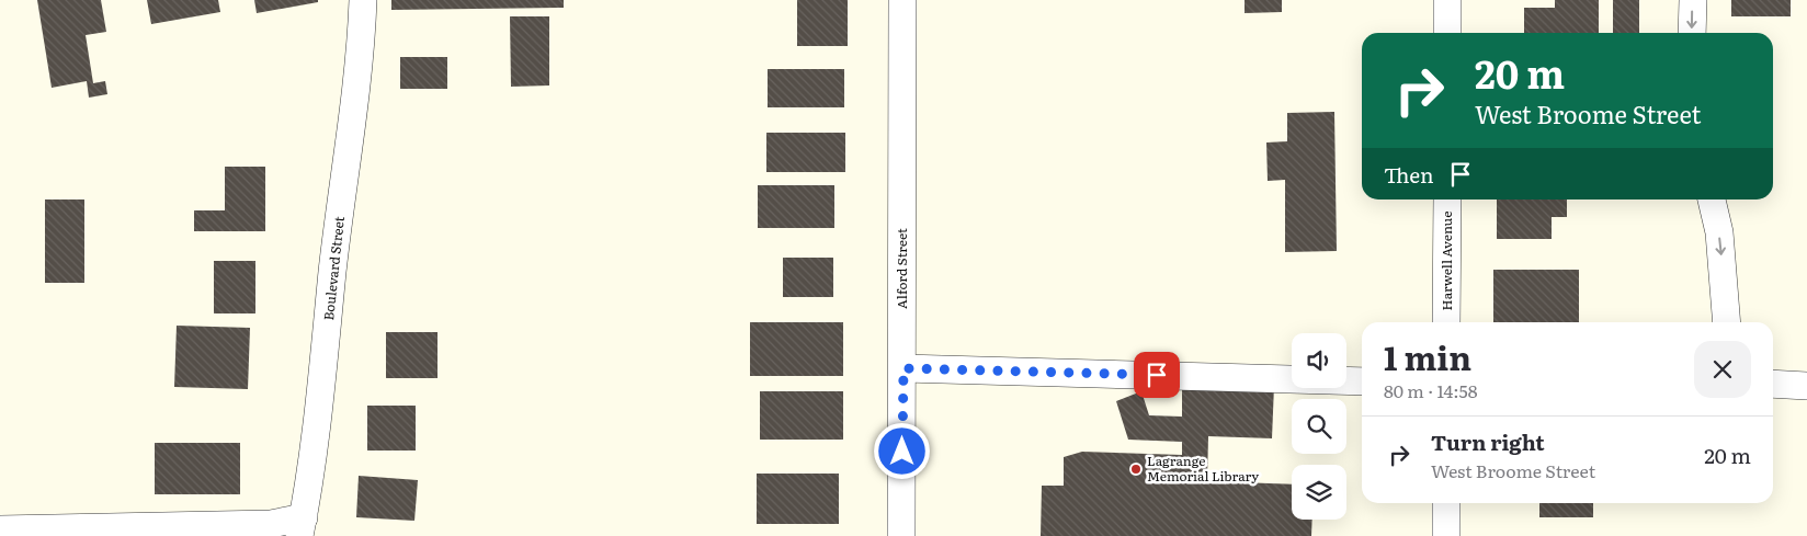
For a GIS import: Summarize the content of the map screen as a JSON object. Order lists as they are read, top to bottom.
{
  "streets": {
    "street": ["Harwell Avenue", "Boulevard Street", "Alford Street"]
  },
  "places": ["Lagrange Memorial Library"],
  "page": {
    "turn": ["20 m", "West Broome Street"],
    "then": "Then",
    "heading": ["1 min", "80 m · 14:58"],
    "list": [
      {
        "name": "Turn right",
        "note": "West Broome Street",
        "value": "20 m"
      }
    ]
  }
}
